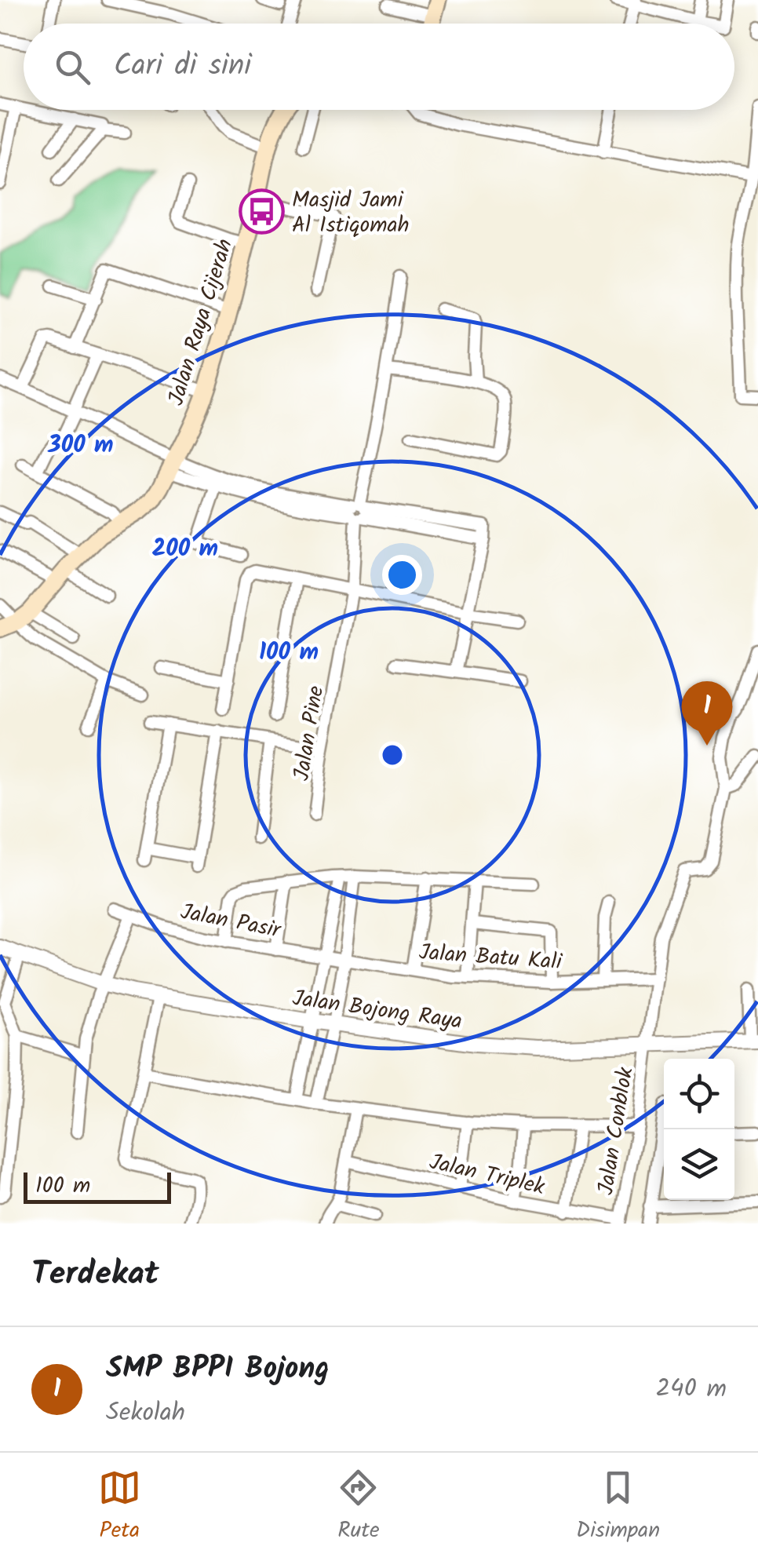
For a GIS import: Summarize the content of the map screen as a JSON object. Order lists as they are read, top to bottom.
{
  "streets": {
    "main road": ["Jalan Raya Cijerah"],
    "street": [
      "Jalan Pine",
      "Jalan Pasir",
      "Jalan Batu Kali",
      "Jalan Bojong Raya",
      "Jalan Conblok",
      "Jalan Triplek"
    ]
  },
  "crossings": [
    ["Jalan Pasir", "Jalan Batu Kali"],
    ["Jalan Batu Kali", "Jalan Conblok"],
    ["Jalan Bojong Raya", "Jalan Conblok"],
    ["Jalan Conblok", "Jalan Triplek"]
  ],
  "places": {
    "bus stop": ["Masjid Jami Al Istiqomah"]
  },
  "scale_bar": "100 m",
  "page": {
    "search": "Cari di sini",
    "pins": "1",
    "scale": "100 m",
    "heading": "Terdekat",
    "list": [
      {
        "mark": "1",
        "name": "SMP BPPI Bojong",
        "note": "Sekolah",
        "value": "240 m"
      }
    ],
    "nav": ["Peta", "Rute", "Disimpan"]
  },
  "rings": ["300 m", "200 m", "100 m"]
}
